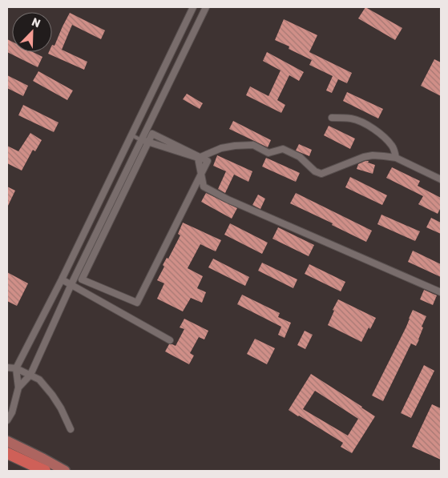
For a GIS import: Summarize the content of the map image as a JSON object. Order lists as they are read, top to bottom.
{
  "north": "top right"
}
